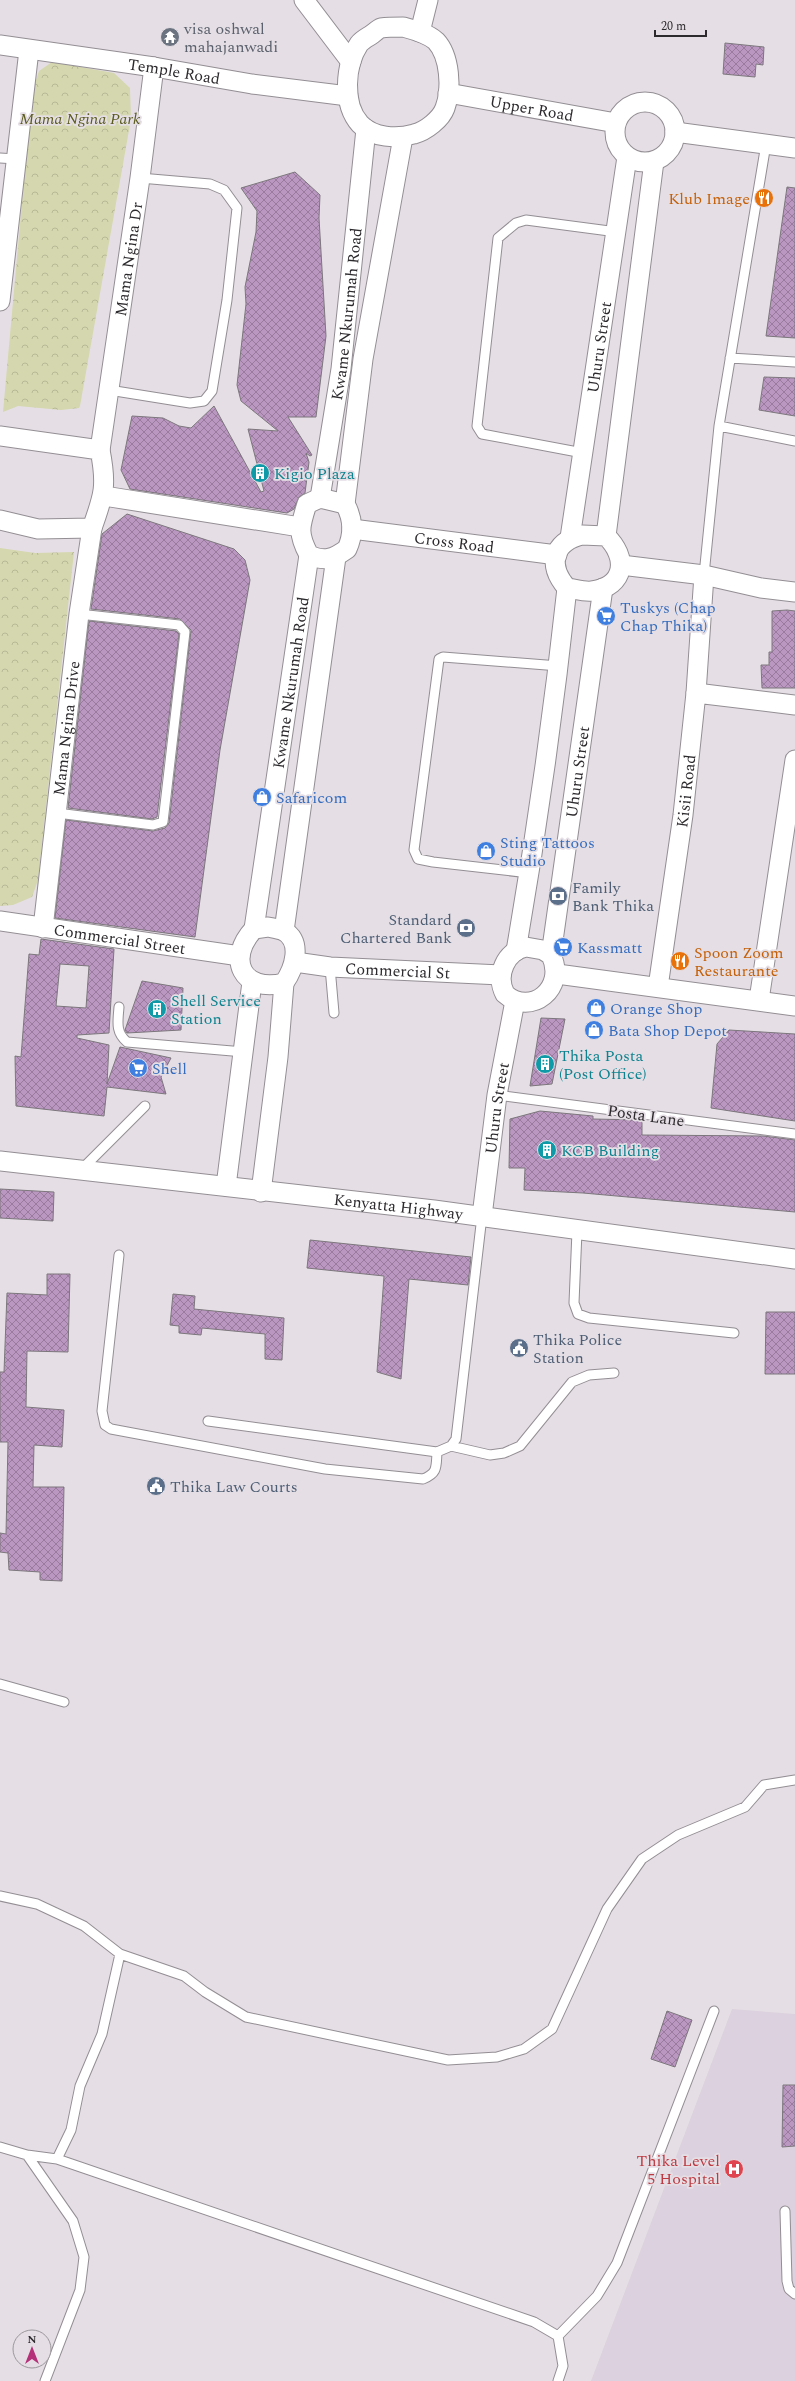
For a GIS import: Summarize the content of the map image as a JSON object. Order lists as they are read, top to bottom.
{
  "streets": {
    "street": [
      "Temple Road",
      "Upper Road",
      "Mama Ngina Dr",
      "Kwame Nkurumah Road",
      "Uhuru Street",
      "Cross Road",
      "Mama Ngina Drive",
      "Kisii Road",
      "Commercial Street",
      "Commercial St",
      "Kenyatta Highway"
    ],
    "lane": ["Posta Lane"]
  },
  "crossings": [
    ["Temple Road", "Upper Road"],
    ["Temple Road", "Mama Ngina Dr"],
    ["Temple Road", "Kwame Nkurumah Road"],
    ["Upper Road", "Kwame Nkurumah Road"],
    ["Upper Road", "Uhuru Street"],
    ["Mama Ngina Dr", "Mama Ngina Drive"],
    ["Kwame Nkurumah Road", "Cross Road"],
    ["Kwame Nkurumah Road", "Commercial Street"],
    ["Kwame Nkurumah Road", "Commercial St"],
    ["Uhuru Street", "Cross Road"],
    ["Uhuru Street", "Commercial St"],
    ["Uhuru Street", "Posta Lane"],
    ["Uhuru Street", "Kenyatta Highway"],
    ["Mama Ngina Drive", "Commercial Street"],
    ["Commercial Street", "Commercial St"]
  ],
  "parks": ["Mama Ngina Park"],
  "places": {
    "temple": ["visa oshwal mahajanwadi"],
    "restaurant": ["Klub Image", "Spoon Zoom Restaurante"],
    "building": [
      "Kigio Plaza",
      "Shell Service Station",
      "Thika Posta (Post Office)",
      "KCB Building"
    ],
    "supermarket": ["Tuskys (Chap Chap Thika)", "Kassmatt", "Shell"],
    "shop": [
      "Safaricom",
      "Sting Tattoos Studio",
      "Orange Shop",
      "Bata Shop Depot"
    ],
    "bank": ["Family Bank Thika", "Standard Chartered Bank"],
    "public building": ["Thika Police Station", "Thika Law Courts"],
    "hospital": ["Thika Level 5 Hospital"]
  },
  "scale_bar": "20 m",
  "north": "top"
}
